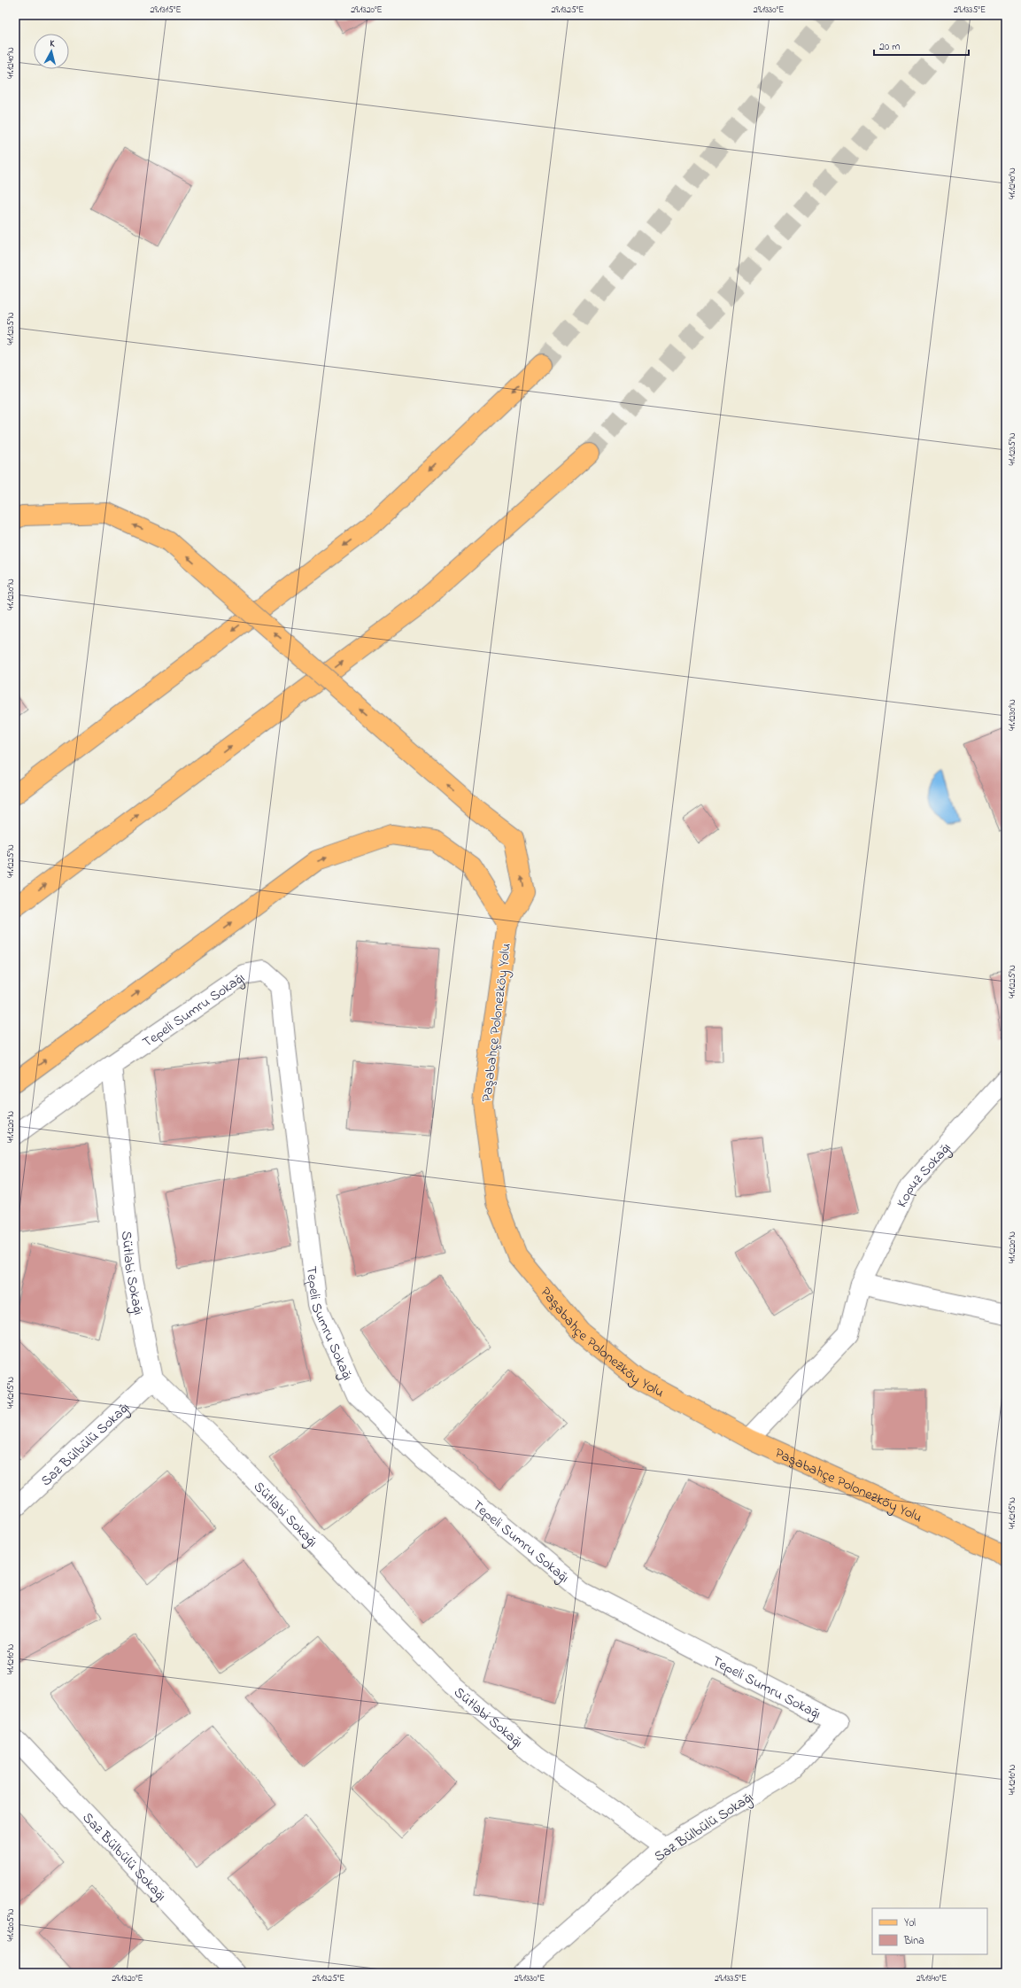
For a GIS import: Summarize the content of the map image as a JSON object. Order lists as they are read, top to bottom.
{
  "streets": {
    "main road": ["Paşabahçe Polonezköy Yolu"],
    "street": [
      "Tepeli Sumru Sokağı",
      "Kopuz Sokağı",
      "Sütlabi Sokağı",
      "Saz Bülbülü Sokağı"
    ]
  },
  "crossings": [
    ["Tepeli Sumru Sokağı", "Sütlabi Sokağı"],
    ["Tepeli Sumru Sokağı", "Saz Bülbülü Sokağı"],
    ["Paşabahçe Polonezköy Yolu", "Kopuz Sokağı"],
    ["Sütlabi Sokağı", "Saz Bülbülü Sokağı"]
  ],
  "one_way": ["Paşabahçe Polonezköy Yolu"],
  "legend": ["Yol", "Bina"],
  "scale_bar": "20 m",
  "north": "top",
  "coordinates": [
    "29.1315°E",
    "29.1320°E",
    "29.1325°E",
    "29.1330°E",
    "29.1335°E",
    "41.1240°N",
    "41.1235°N",
    "41.1230°N",
    "41.1225°N",
    "41.1220°N",
    "41.1215°N",
    "41.1210°N",
    "41.1205°N",
    "29.1340°E"
  ]
}
